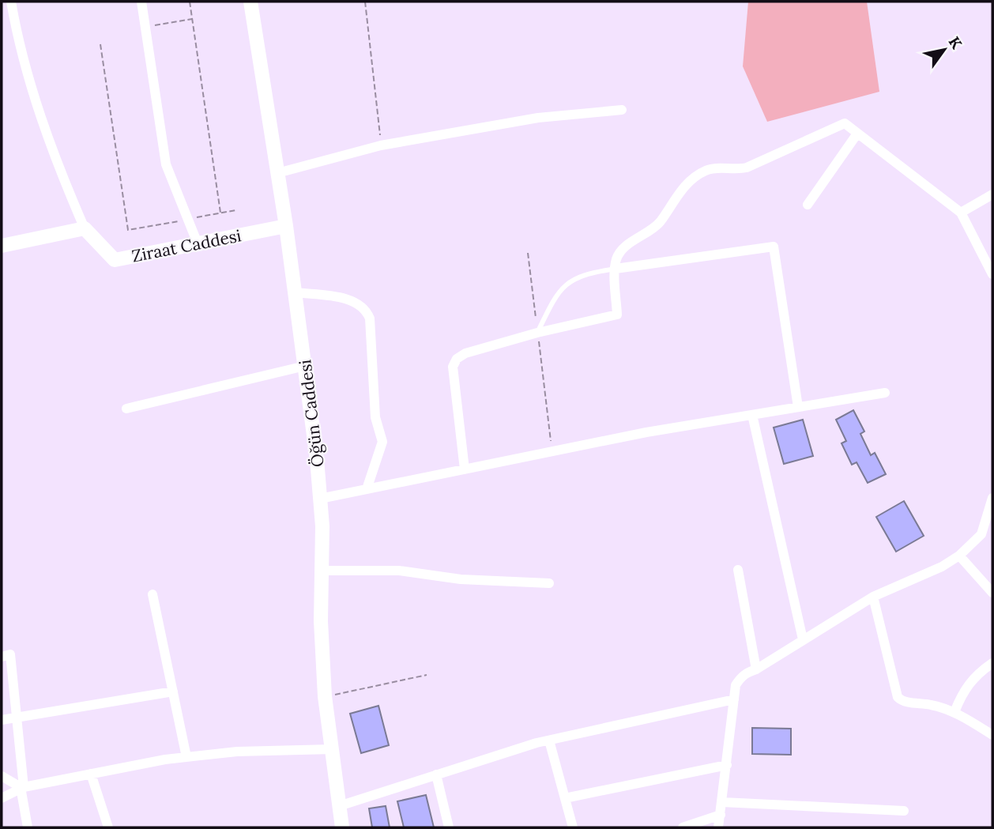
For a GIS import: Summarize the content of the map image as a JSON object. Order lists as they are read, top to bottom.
{
  "streets": {
    "street": ["Ziraat Caddesi", "Öğün Caddesi"]
  },
  "crossings": [
    ["Ziraat Caddesi", "Öğün Caddesi"]
  ],
  "north": "top right"
}
